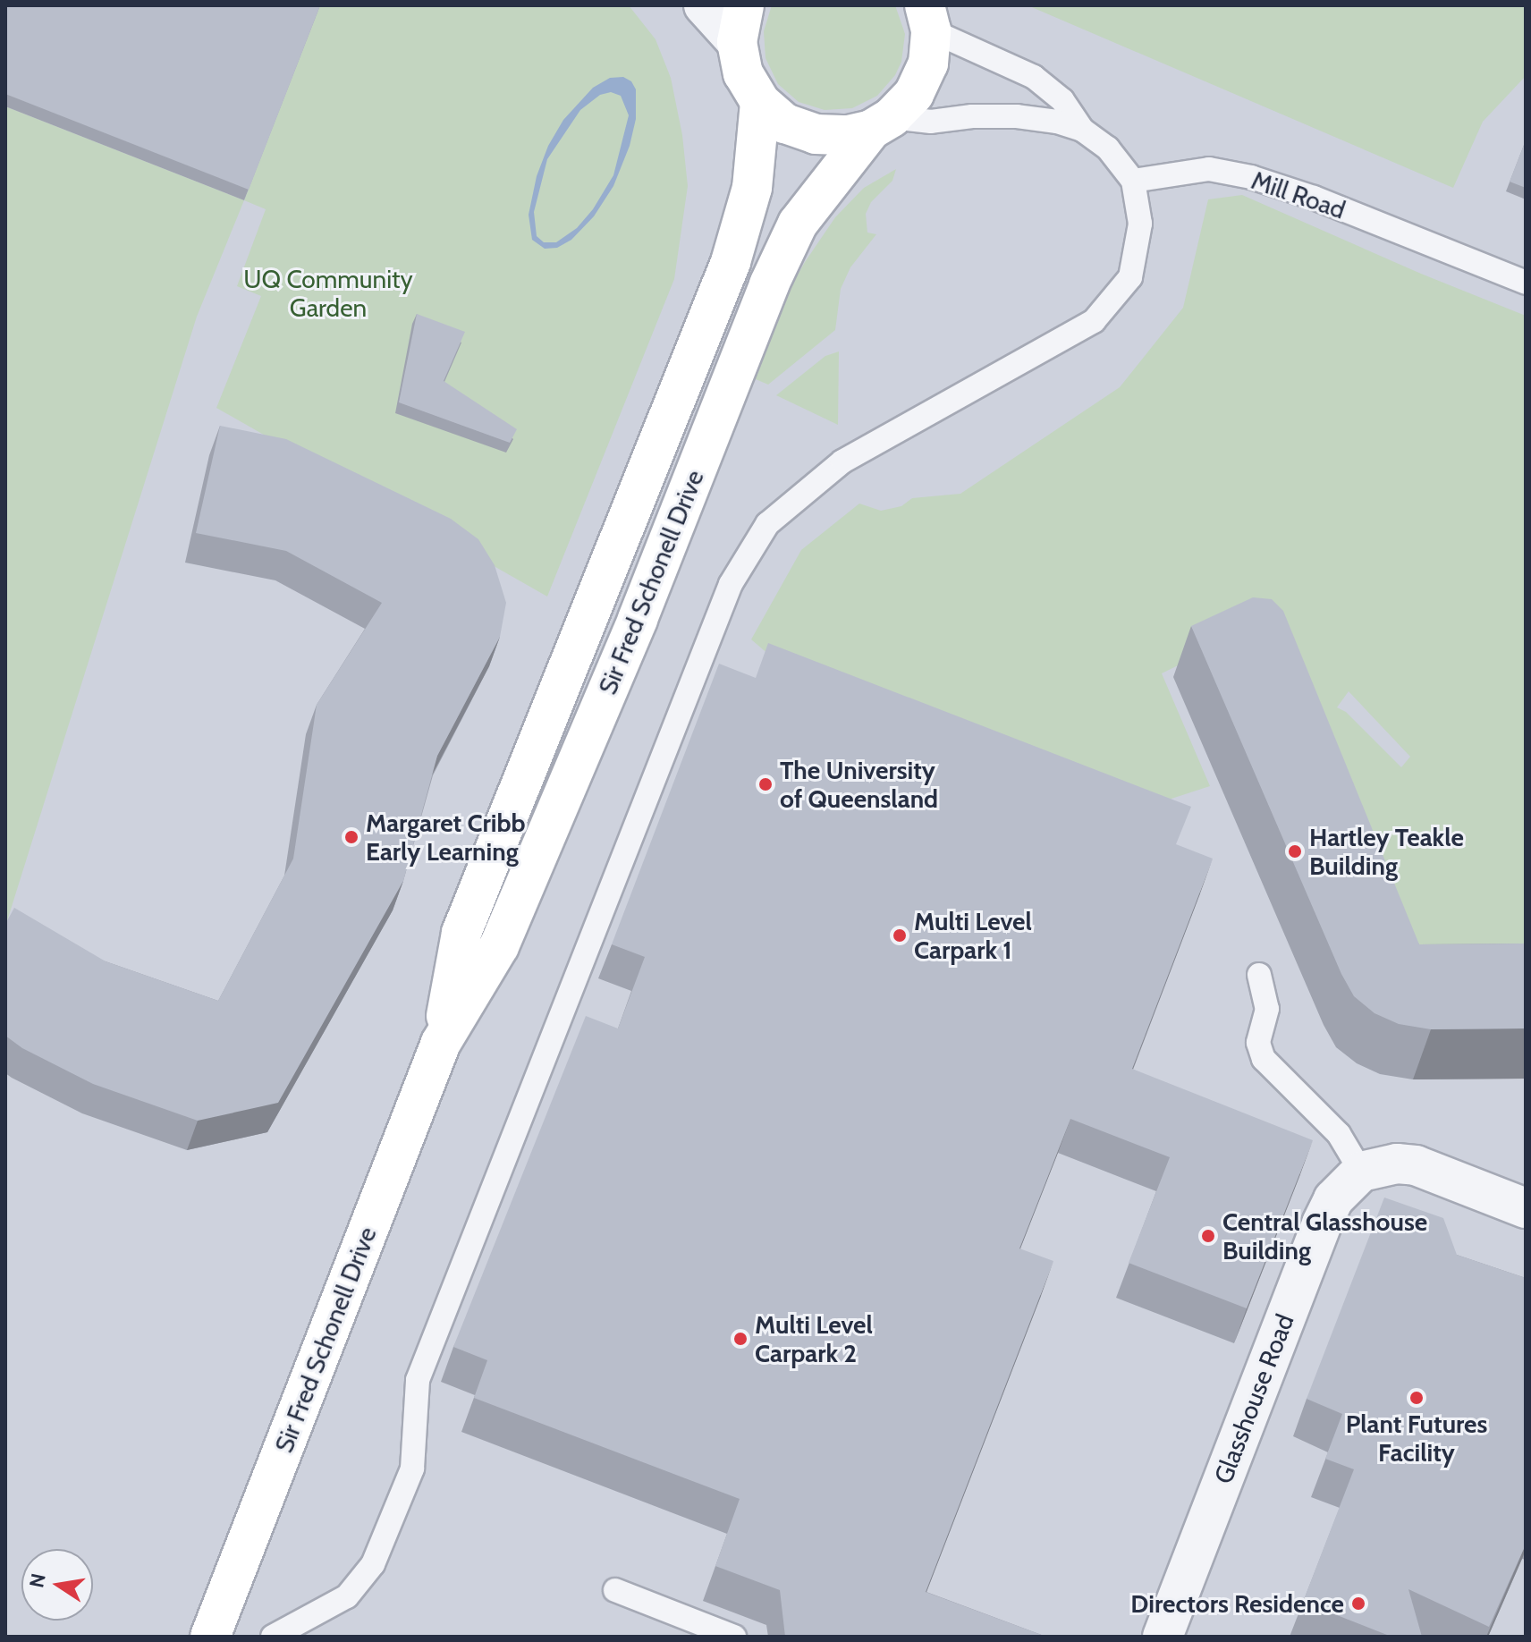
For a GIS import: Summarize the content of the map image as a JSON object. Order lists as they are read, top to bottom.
{
  "streets": {
    "street": ["Sir Fred Schonell Drive", "Glasshouse Road"],
    "lane": ["Mill Road"]
  },
  "parks": ["UQ Community Garden"],
  "places": [
    "The University of Queensland",
    "Margaret Cribb Early Learning",
    "Hartley Teakle Building",
    "Multi Level Carpark 1",
    "Central Glasshouse Building",
    "Multi Level Carpark 2",
    "Plant Futures Facility",
    "Directors Residence"
  ],
  "north": "left"
}
